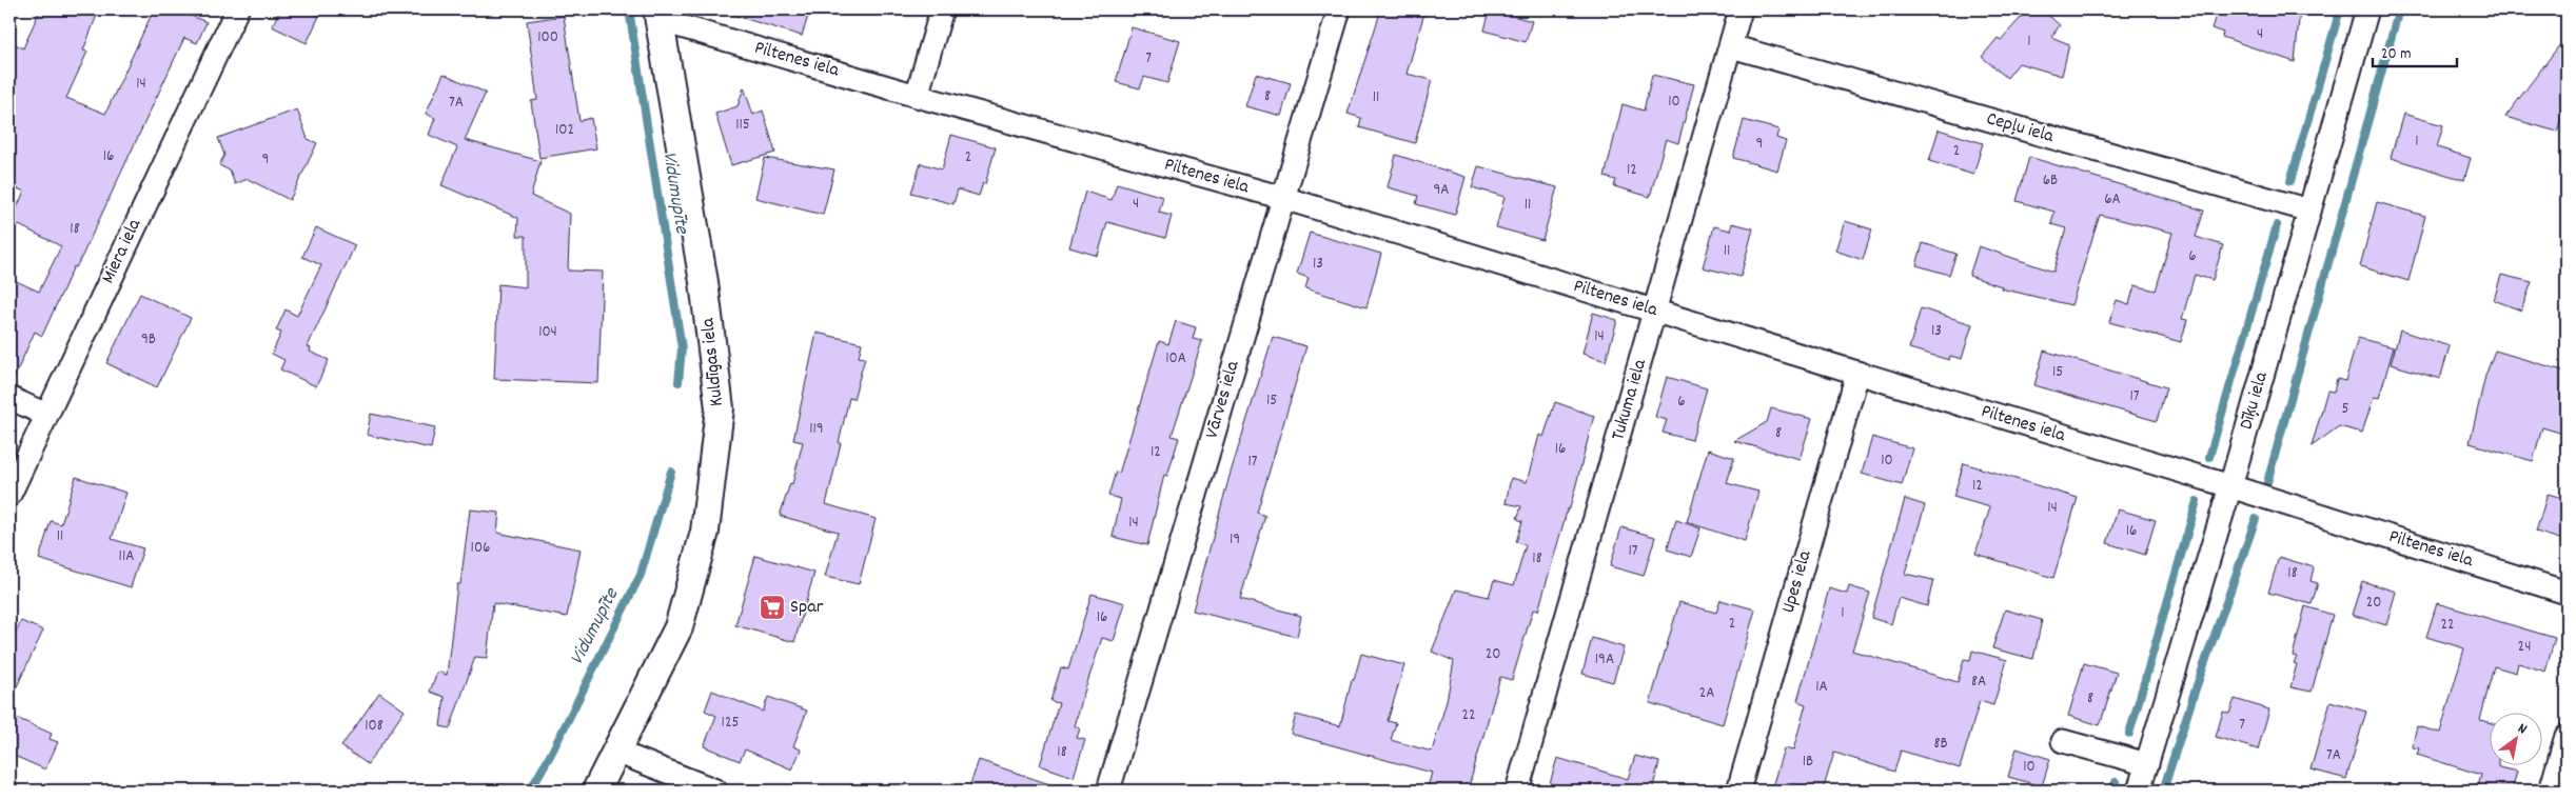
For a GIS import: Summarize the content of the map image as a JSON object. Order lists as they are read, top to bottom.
{
  "streets": {
    "street": [
      "Piltenes iela",
      "Cepļu iela",
      "Miera iela",
      "Kuldīgas iela",
      "Vārves iela",
      "Tukuma iela",
      "Dīķu iela",
      "Upes iela"
    ]
  },
  "crossings": [
    ["Piltenes iela", "Kuldīgas iela"],
    ["Piltenes iela", "Vārves iela"],
    ["Piltenes iela", "Tukuma iela"],
    ["Piltenes iela", "Dīķu iela"],
    ["Piltenes iela", "Upes iela"],
    ["Cepļu iela", "Tukuma iela"],
    ["Cepļu iela", "Dīķu iela"]
  ],
  "water": ["Vidumupīte"],
  "places": {
    "supermarket": ["Spar"]
  },
  "house_numbers": [
    "4",
    "100",
    "1",
    "7",
    "14",
    "8",
    "11",
    "10",
    "7A",
    "115",
    "102",
    "1",
    "9",
    "2",
    "16",
    "2",
    "9",
    "12",
    "6B",
    "9A",
    "6A",
    "4",
    "11",
    "18",
    "11",
    "6",
    "13",
    "13",
    "104",
    "14",
    "9B",
    "10A",
    "15",
    "17",
    "15",
    "6",
    "5",
    "119",
    "8",
    "16",
    "12",
    "10",
    "17",
    "12",
    "14",
    "14",
    "16",
    "11",
    "19",
    "106",
    "17",
    "11A",
    "18",
    "18",
    "20",
    "1",
    "16",
    "2",
    "22",
    "24",
    "20",
    "19A",
    "8A",
    "1A",
    "2A",
    "8",
    "22",
    "125",
    "7",
    "108",
    "8B",
    "18",
    "7A",
    "1B",
    "10"
  ],
  "scale_bar": "20 m",
  "north": "top right"
}
